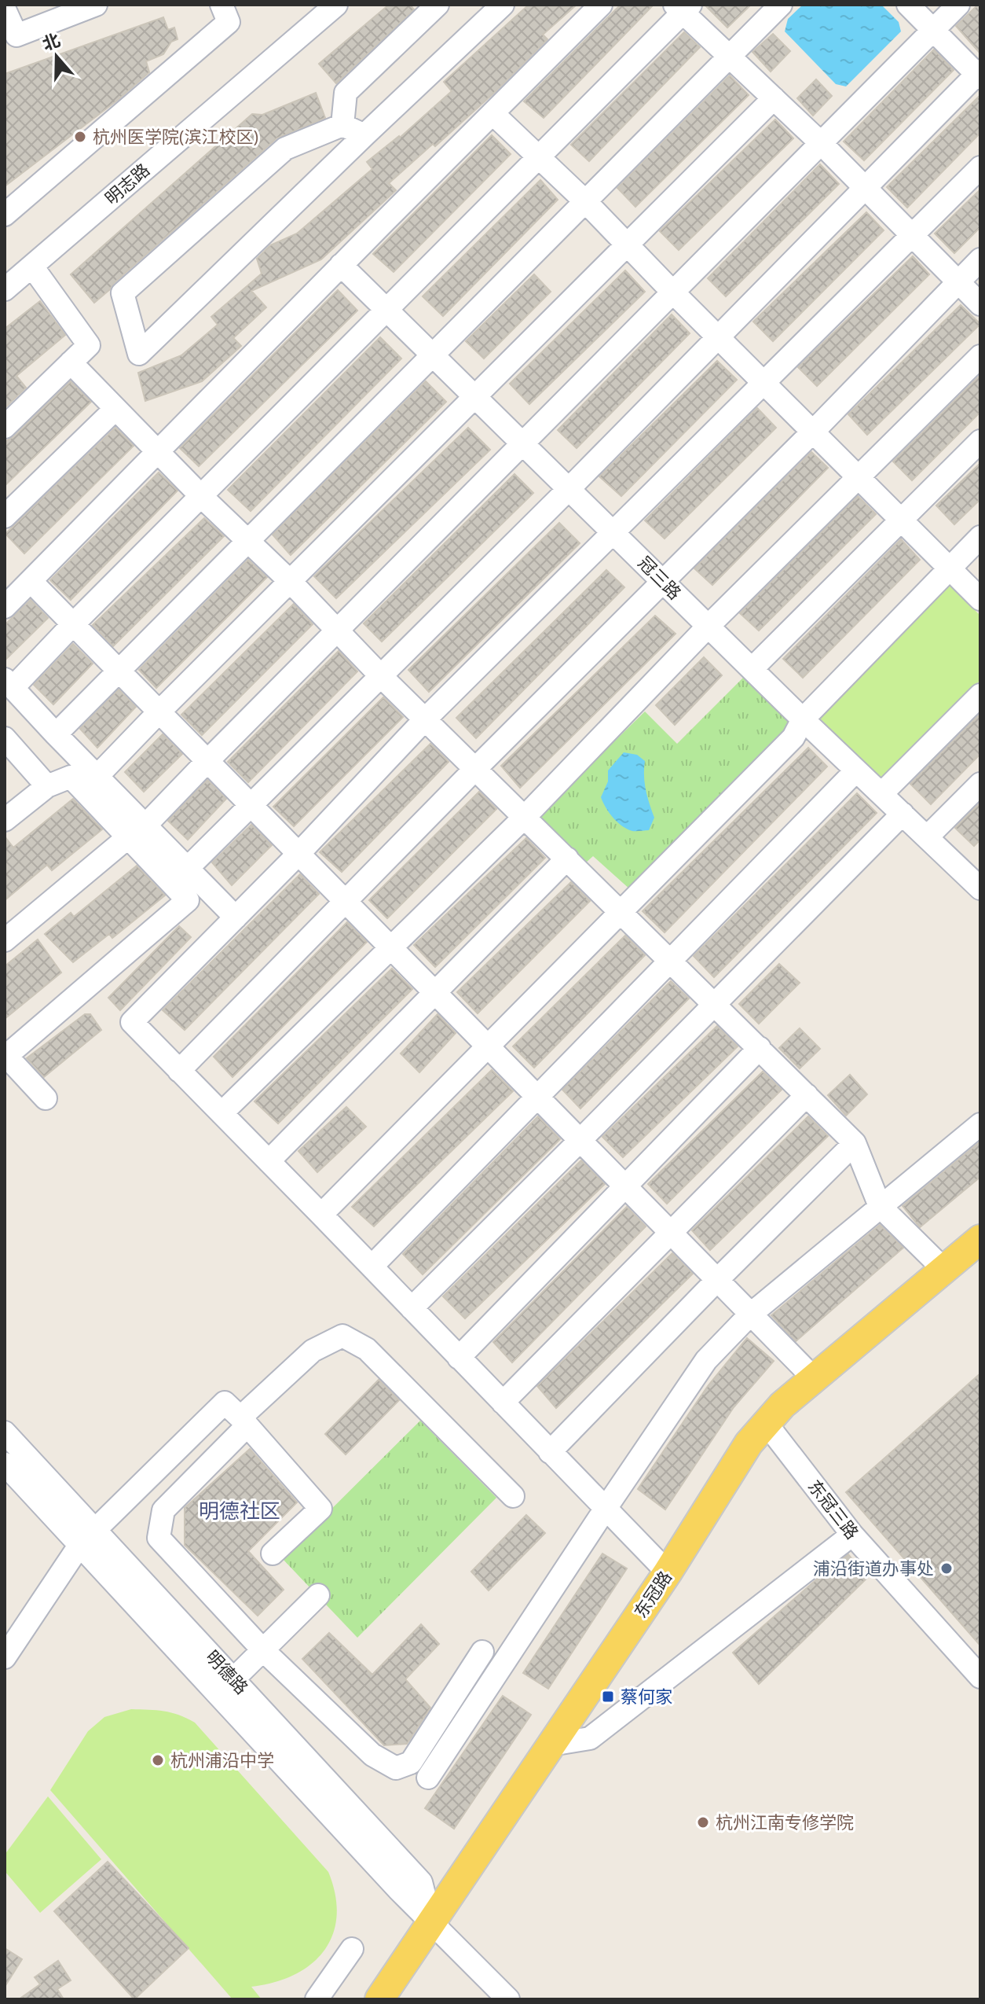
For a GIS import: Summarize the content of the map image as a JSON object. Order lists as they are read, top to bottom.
{
  "streets": {
    "main road": ["东冠路"],
    "street": [
      "明志路",
      "冠三路",
      "东冠三路",
      "明德路"
    ]
  },
  "crossings": [
    ["东冠三路", "东冠路"],
    ["东冠路", "明德路"]
  ],
  "districts": ["明德社区"],
  "places": {
    "other": [
      "杭州医学院(滨江校区)",
      "浦沿街道办事处",
      "杭州浦沿中学",
      "杭州江南专修学院"
    ],
    "transit": ["蔡何家"]
  },
  "north": "top"
}
